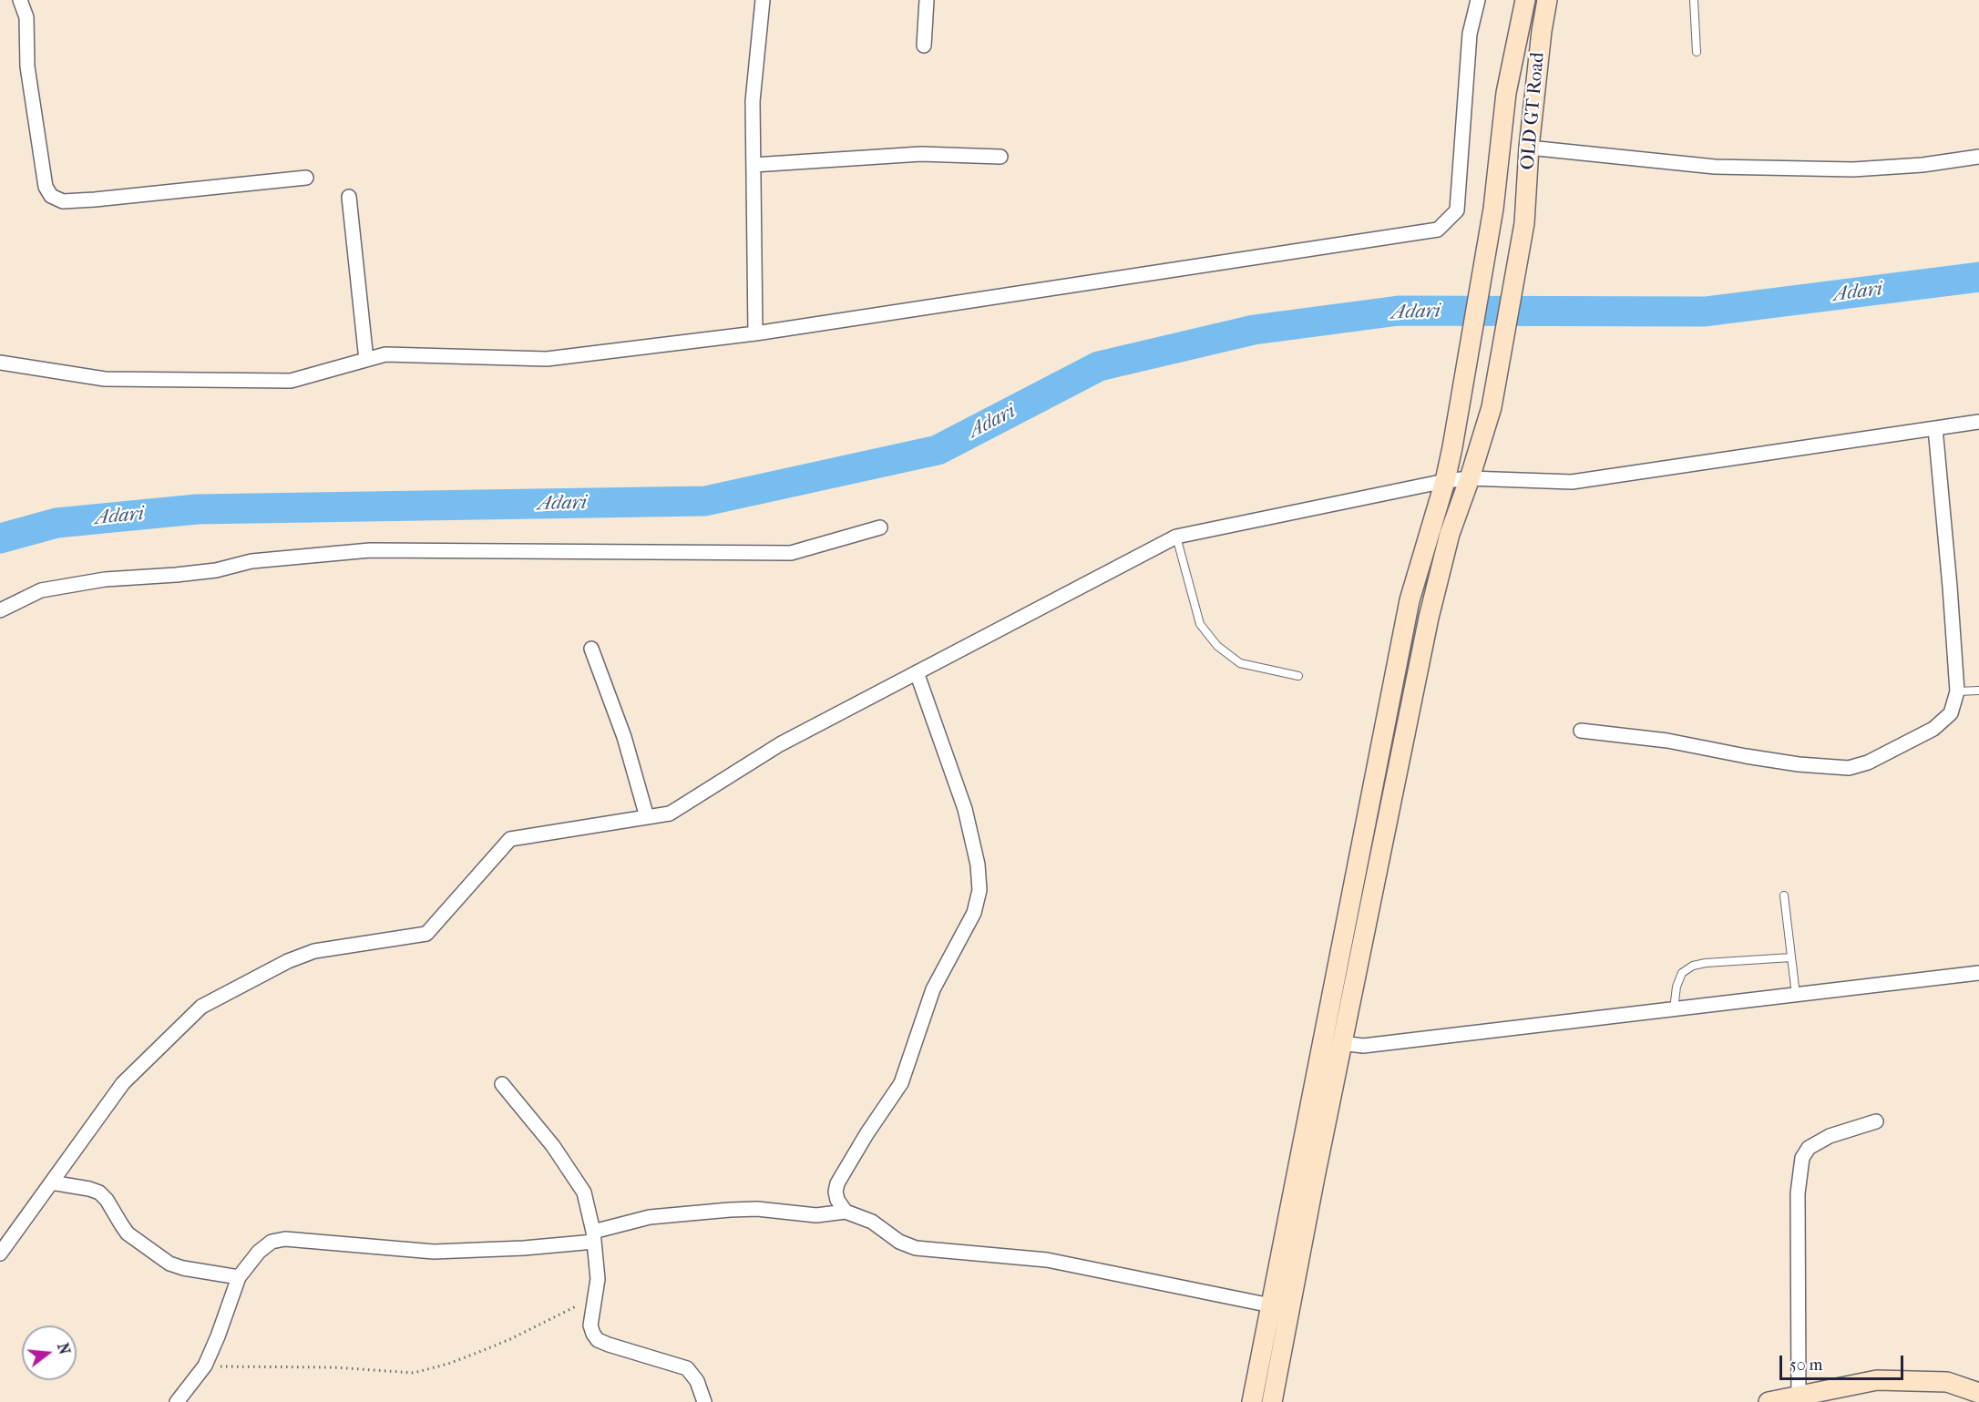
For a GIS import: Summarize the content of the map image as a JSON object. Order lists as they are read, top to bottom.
{
  "streets": {
    "main road": ["OLD GT Road"]
  },
  "water": ["Adari"],
  "scale_bar": "50 m",
  "north": "right"
}
